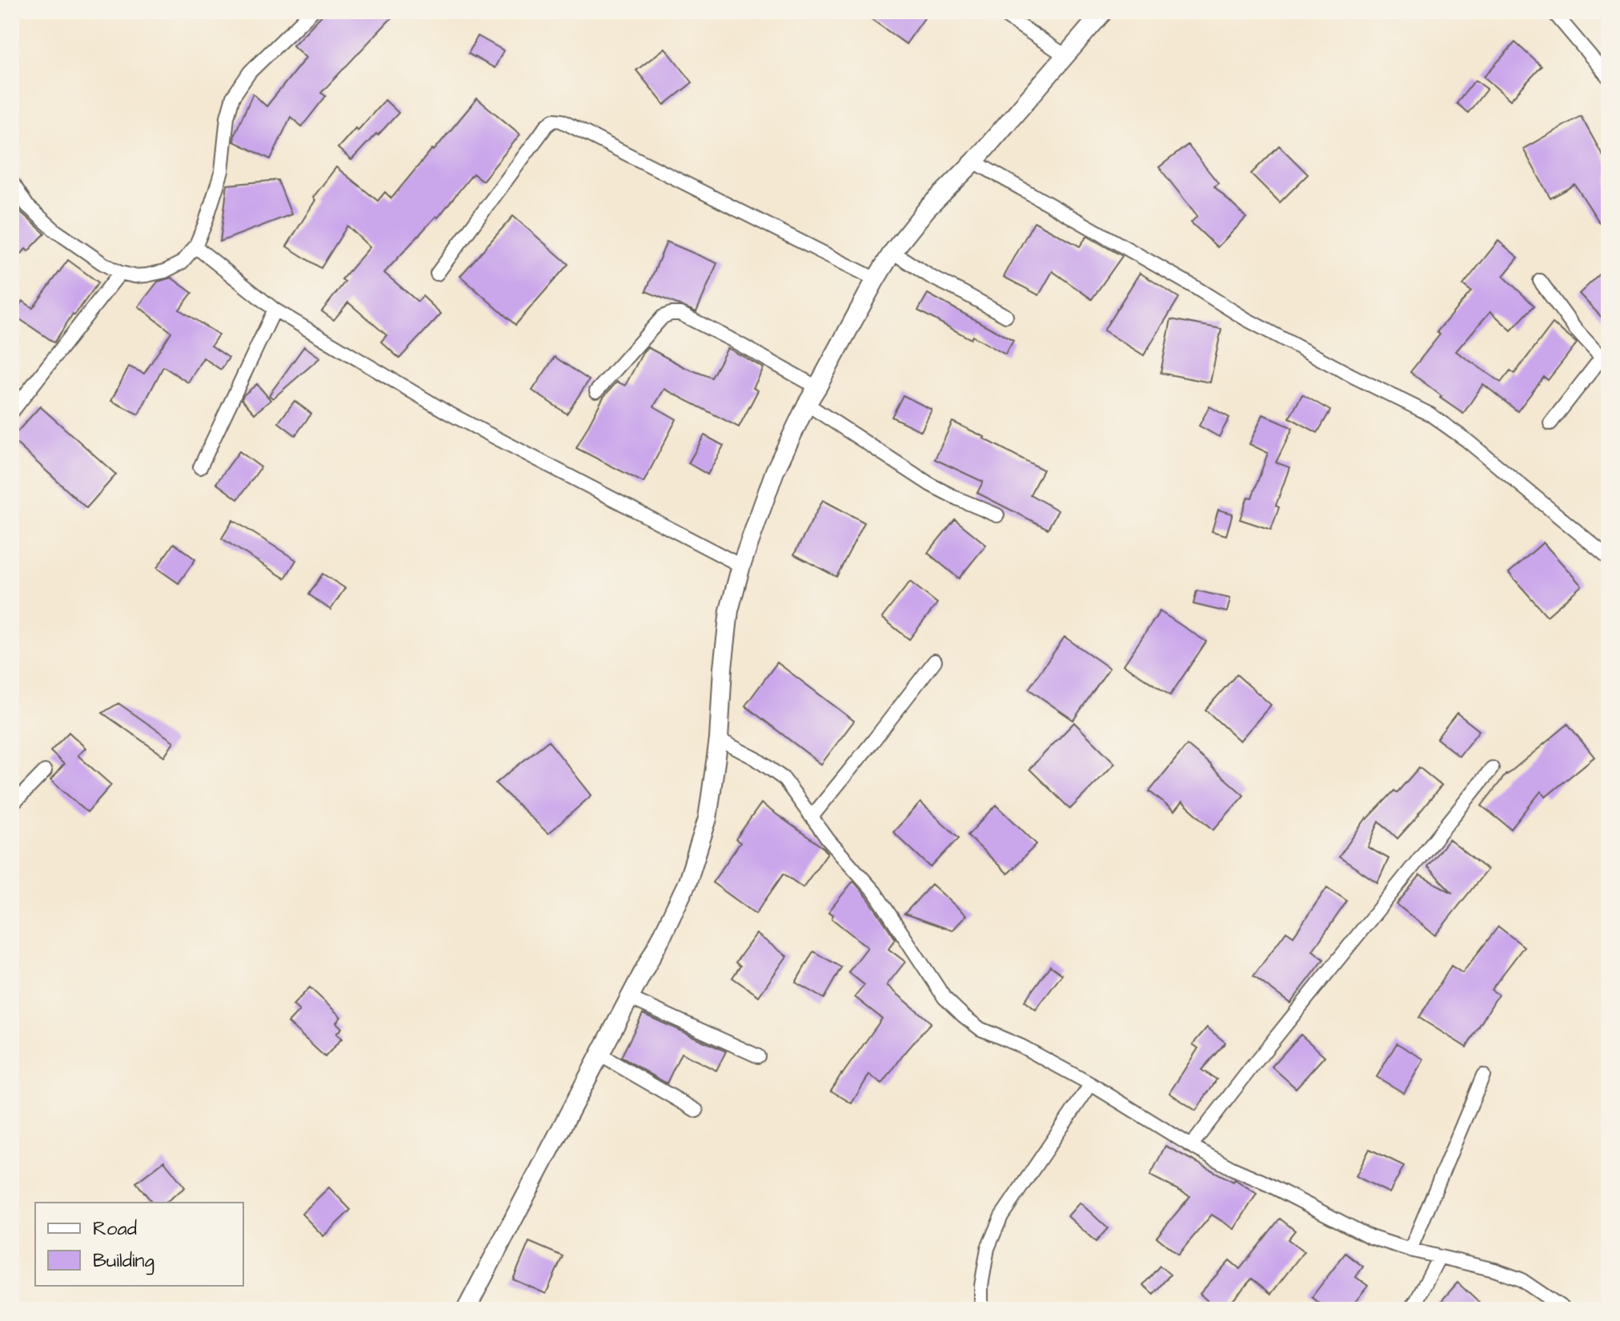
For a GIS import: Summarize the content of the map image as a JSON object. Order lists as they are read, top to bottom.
{
  "legend": ["Road", "Building"]
}
